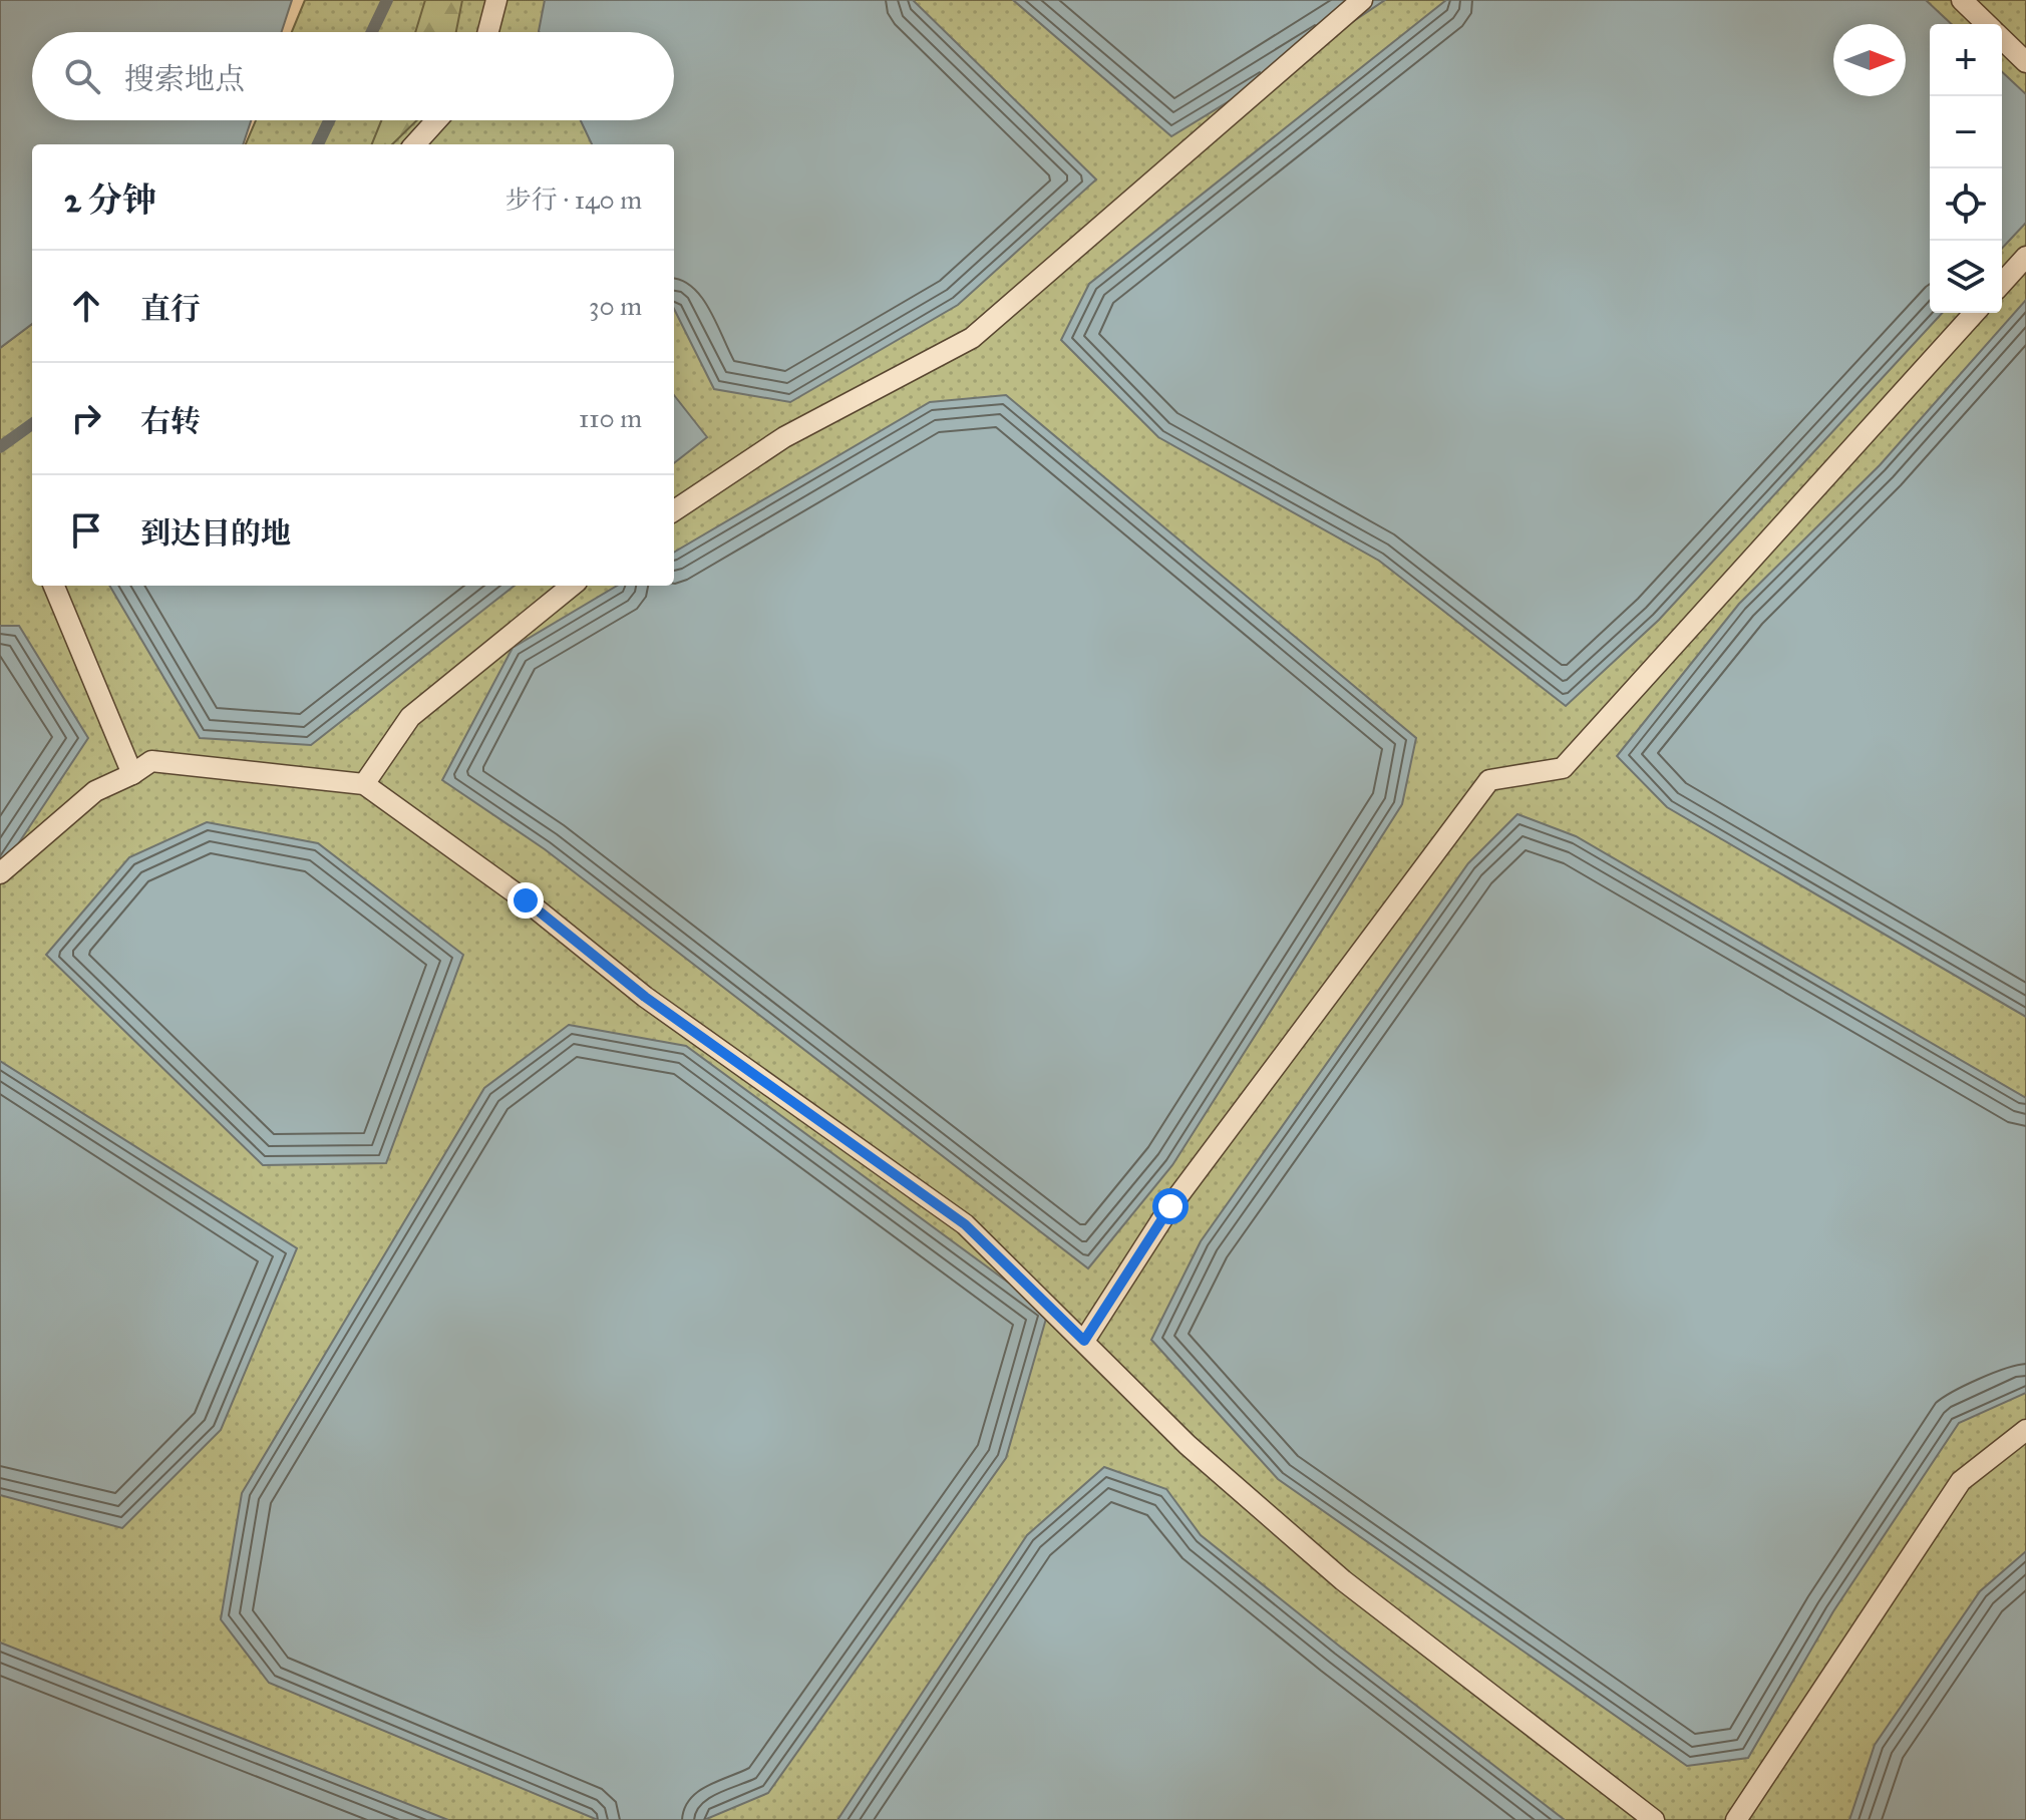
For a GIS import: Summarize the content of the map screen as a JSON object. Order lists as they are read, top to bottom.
{
  "north": "right",
  "page": {
    "map_buttons": ["+", "−"],
    "search": "搜索地点",
    "heading": ["2 分钟", "步行 · 140 m"],
    "list": [
      ["直行", "30 m"],
      ["右转", "110 m"],
      "到达目的地"
    ]
  }
}
